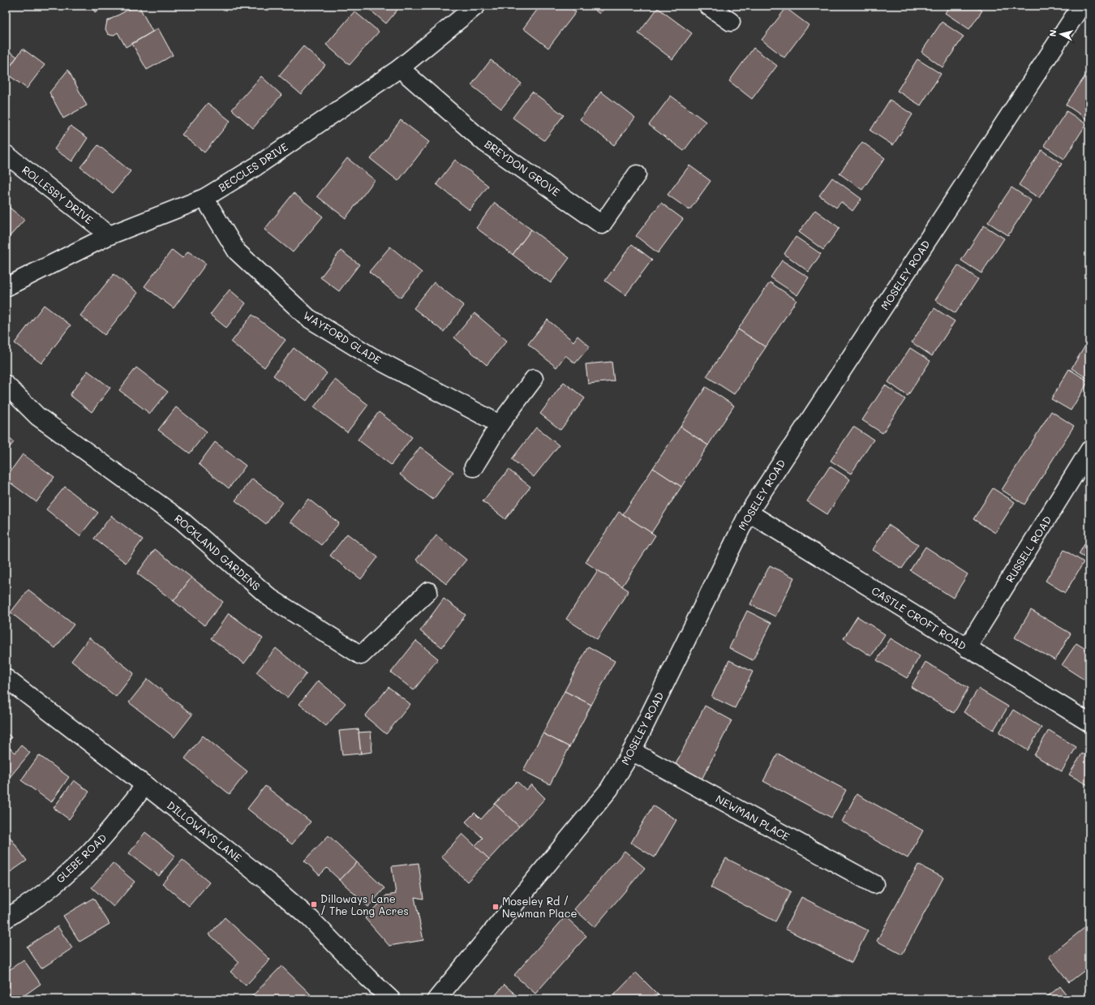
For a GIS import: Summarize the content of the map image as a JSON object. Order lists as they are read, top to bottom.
{
  "streets": {
    "street": [
      "BECCLES DRIVE",
      "BREYDON GROVE",
      "ROLLESBY DRIVE",
      "MOSELEY ROAD",
      "WAYFORD GLADE",
      "RUSSELL ROAD",
      "ROCKLAND GARDENS",
      "CASTLE CROFT ROAD",
      "NEWMAN PLACE",
      "DILLOWAYS LANE",
      "GLEBE ROAD"
    ]
  },
  "crossings": [
    ["BECCLES DRIVE", "BREYDON GROVE"],
    ["BECCLES DRIVE", "ROLLESBY DRIVE"],
    ["BECCLES DRIVE", "WAYFORD GLADE"],
    ["MOSELEY ROAD", "CASTLE CROFT ROAD"],
    ["MOSELEY ROAD", "NEWMAN PLACE"],
    ["RUSSELL ROAD", "CASTLE CROFT ROAD"],
    ["DILLOWAYS LANE", "GLEBE ROAD"]
  ],
  "places": {
    "transit": ["Dilloways Lane / The Long Acres", "Moseley Rd / Newman Place"]
  },
  "north": "left"
}
